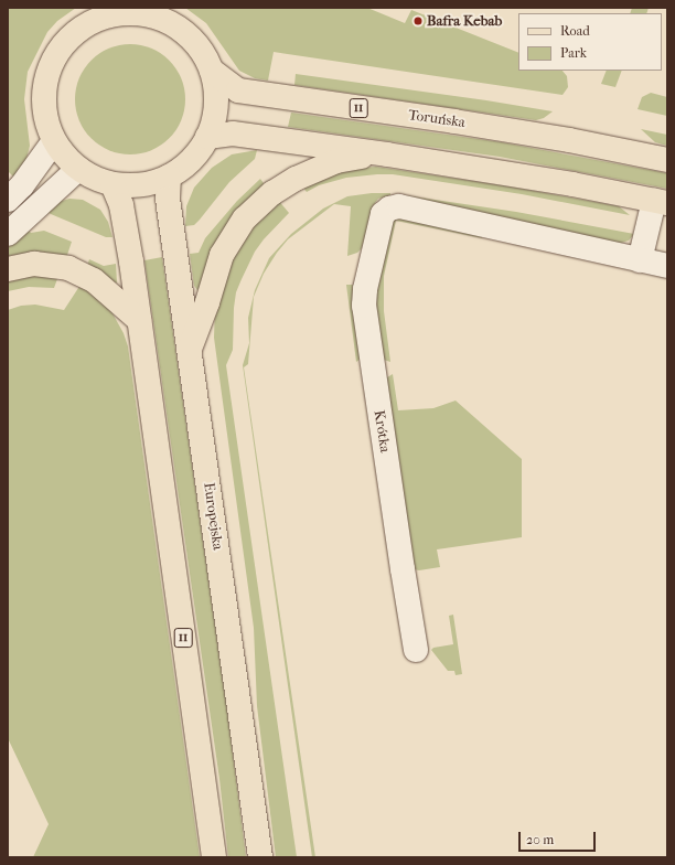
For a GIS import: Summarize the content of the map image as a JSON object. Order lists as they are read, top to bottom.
{
  "streets": {
    "main road": ["11", "Toruńska", "Europejska"],
    "street": ["Krótka"]
  },
  "crossings": [
    ["11", "Toruńska"],
    ["11", "Europejska"]
  ],
  "places": ["Bafra Kebab"],
  "legend": ["Road", "Park"],
  "scale_bar": "20 m"
}
